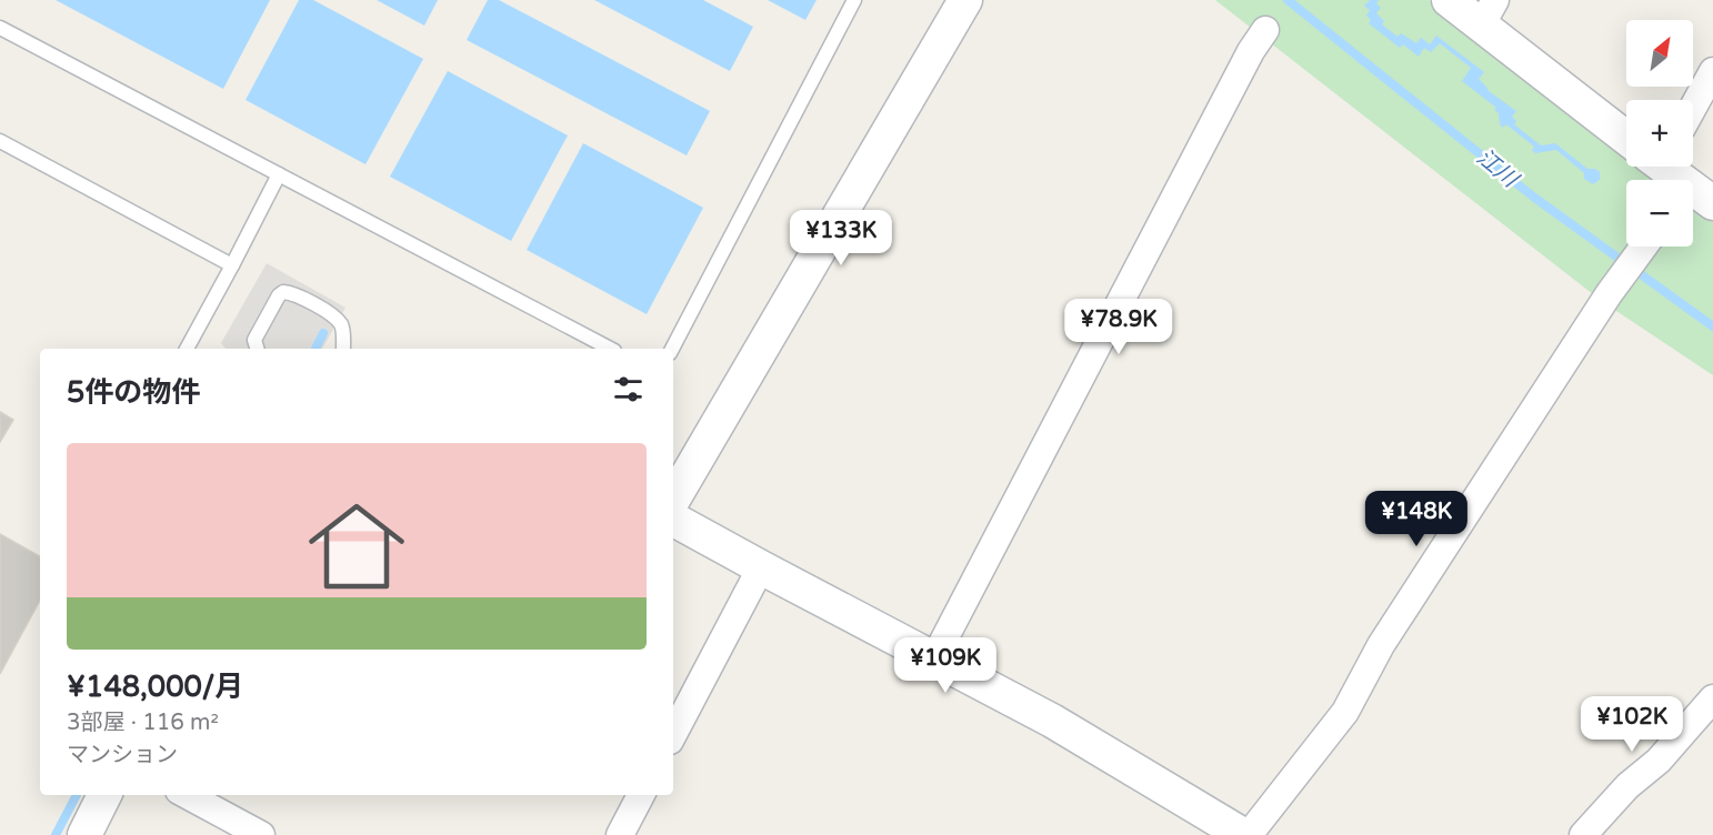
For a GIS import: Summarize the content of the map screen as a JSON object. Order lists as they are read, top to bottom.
{
  "water": ["江川"],
  "north": "top right",
  "page": {
    "map_buttons": ["+", "−"],
    "price": [
      "¥133K",
      "¥78.9K",
      "¥148K",
      "¥109K",
      "¥102K"
    ],
    "heading": "5件の物件",
    "list": [
      {
        "name": "¥148,000/月",
        "note": "3部屋 · 116 m² · マンション"
      }
    ]
  }
}
